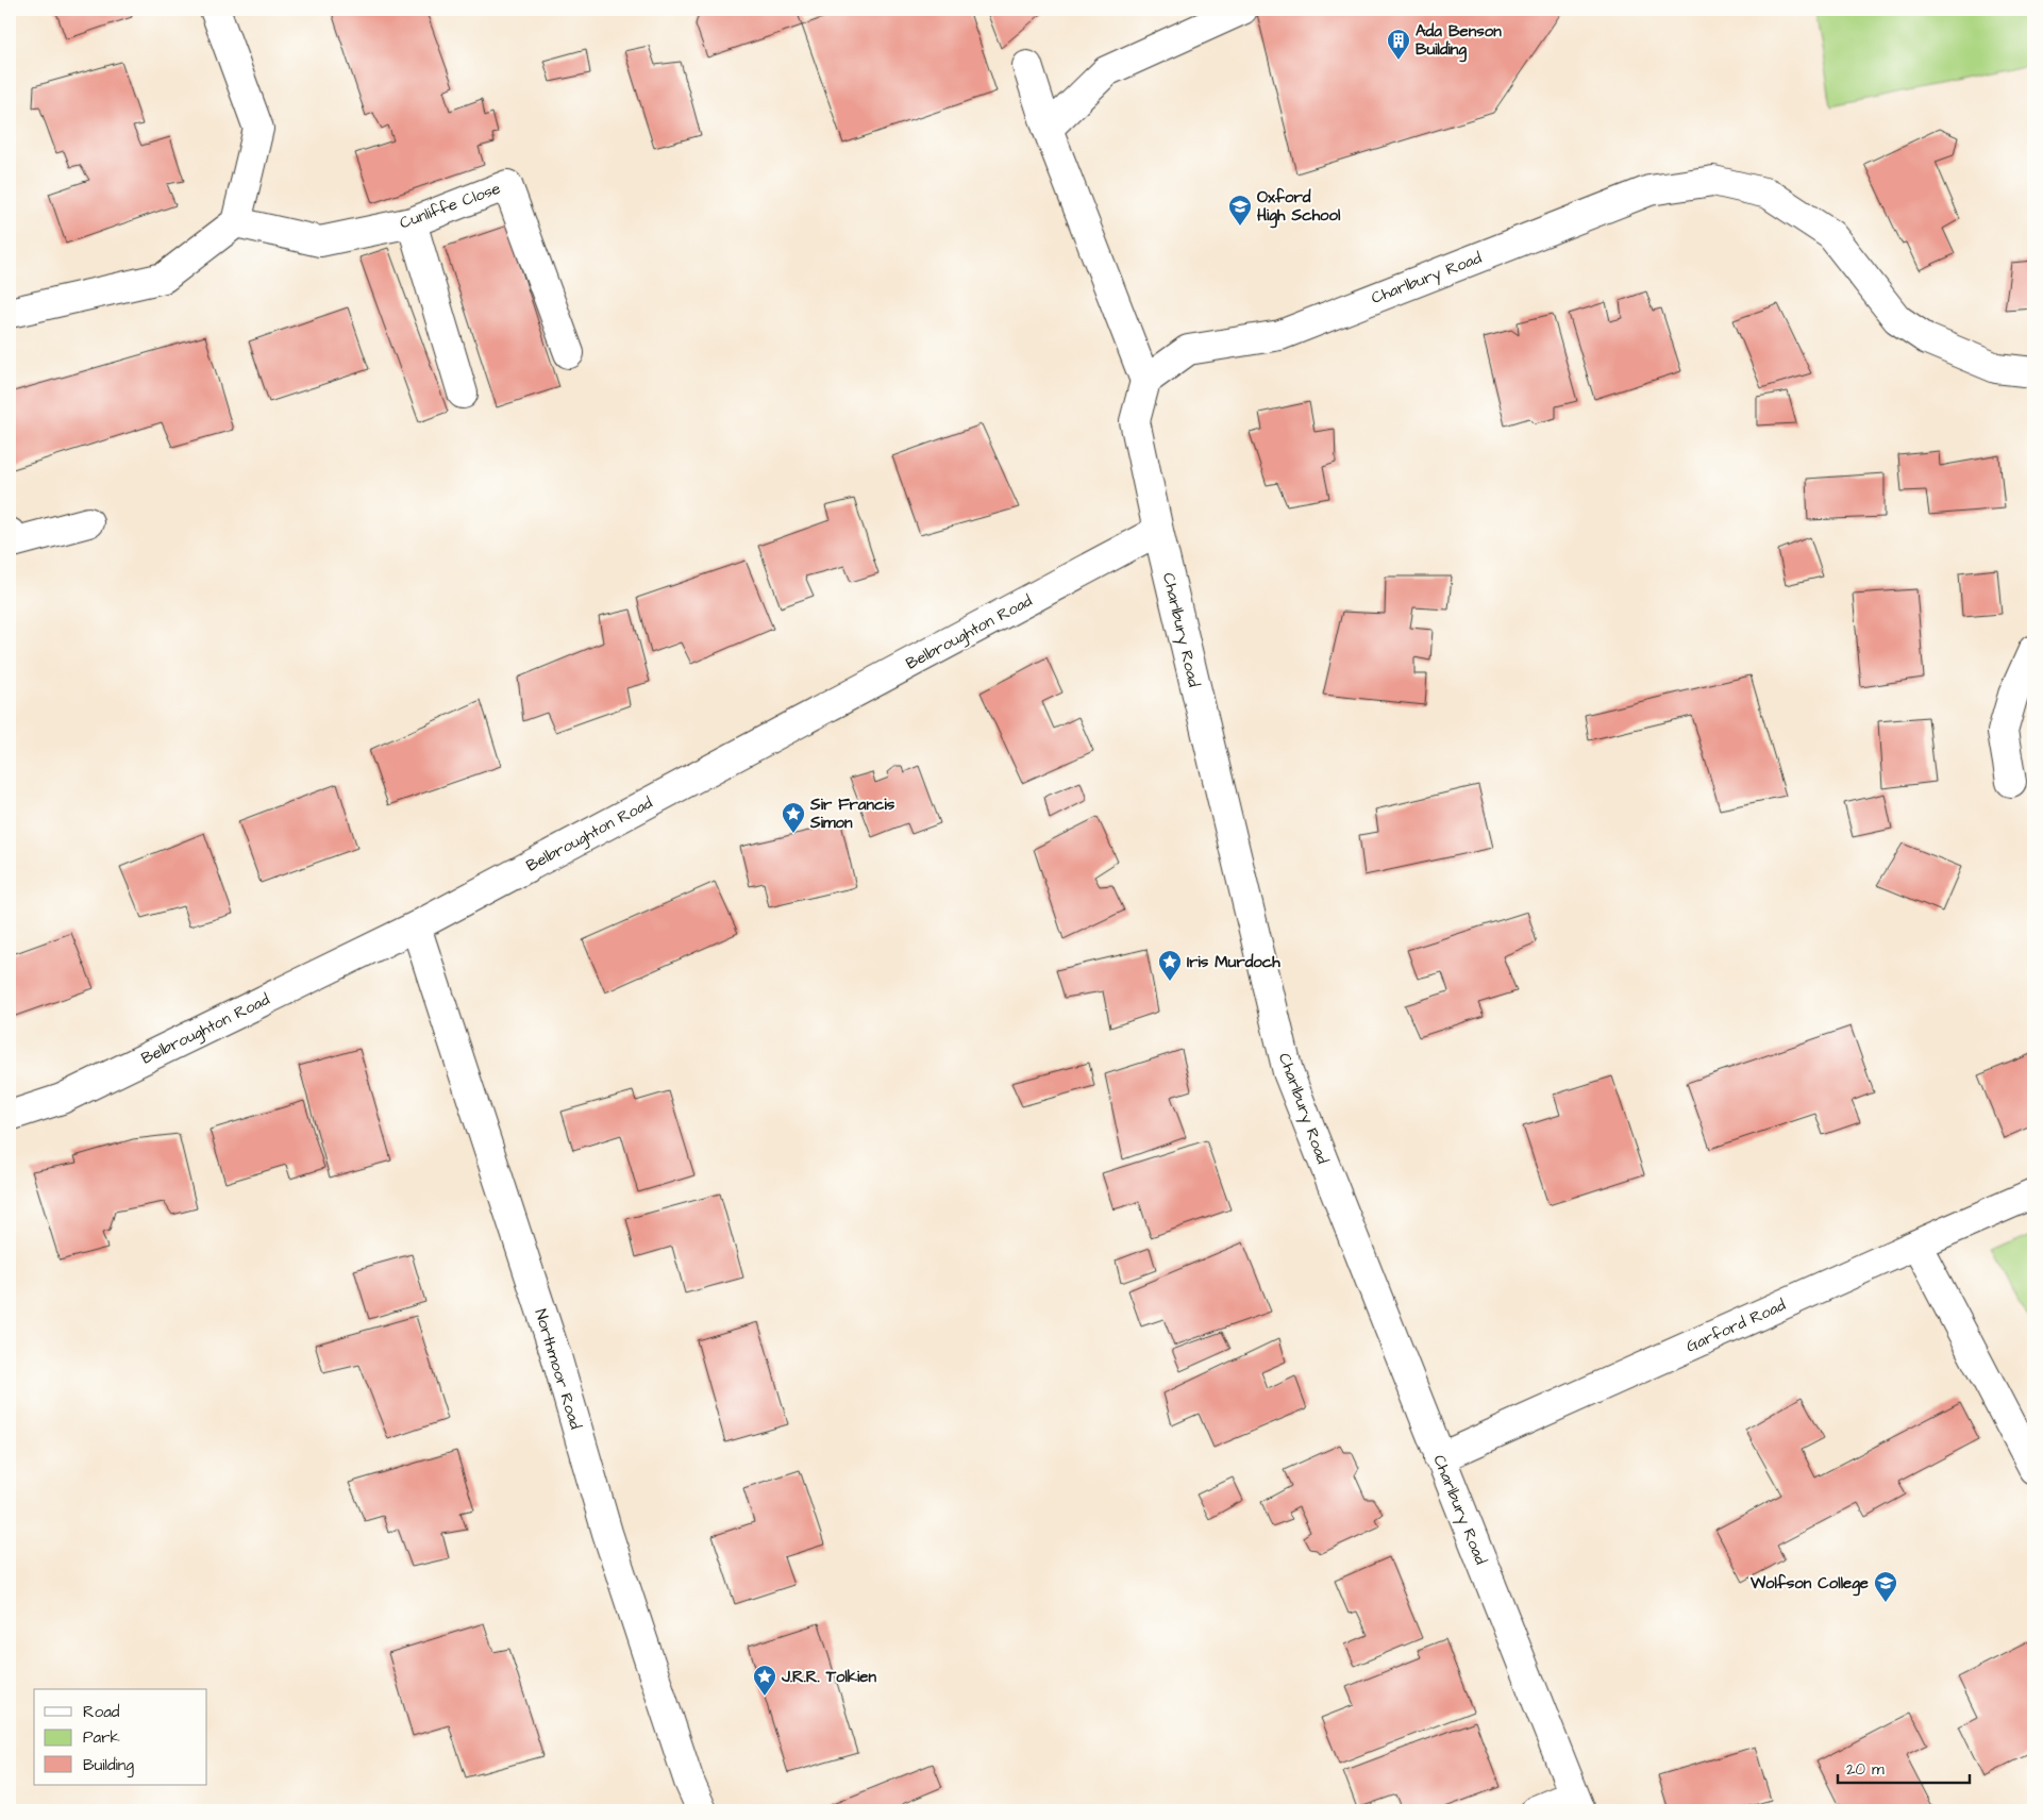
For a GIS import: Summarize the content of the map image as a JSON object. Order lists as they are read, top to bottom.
{
  "streets": {
    "street": [
      "Cunliffe Close",
      "Charlbury Road",
      "Belbroughton Road",
      "Garford Road",
      "Northmoor Road"
    ]
  },
  "crossings": [
    ["Charlbury Road", "Belbroughton Road"],
    ["Charlbury Road", "Garford Road"],
    ["Belbroughton Road", "Northmoor Road"]
  ],
  "places": {
    "building": ["Ada Benson Building"],
    "school or university": ["Oxford High School", "Wolfson College"],
    "place": ["Sir Francis Simon", "Iris Murdoch", "J.R.R. Tolkien"]
  },
  "legend": ["Road", "Park", "Building"],
  "scale_bar": "20 m"
}
